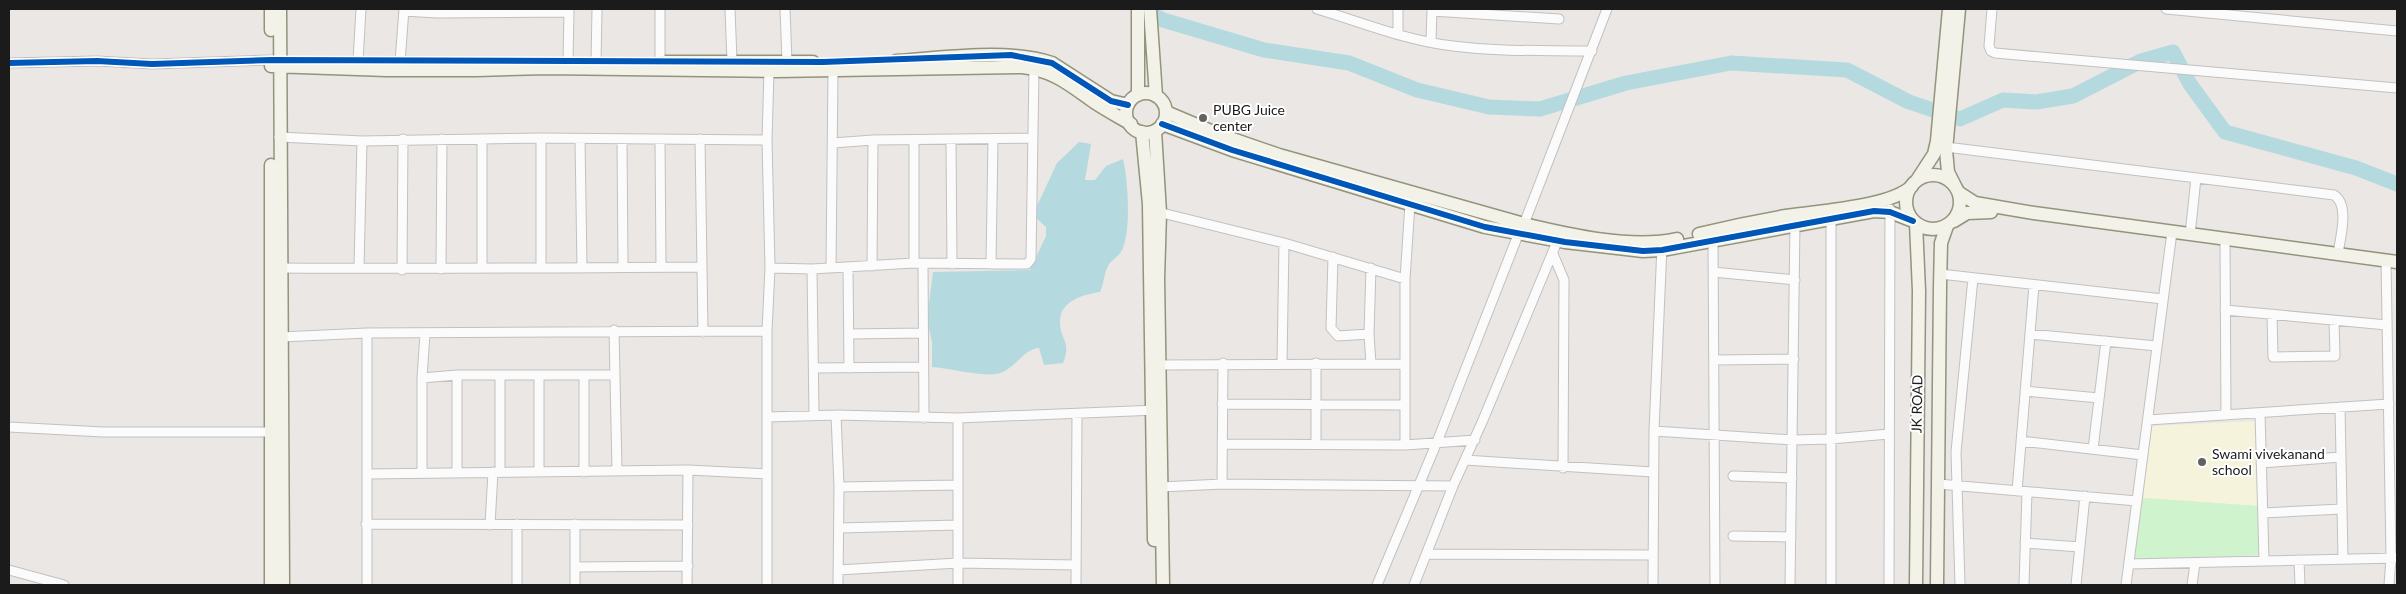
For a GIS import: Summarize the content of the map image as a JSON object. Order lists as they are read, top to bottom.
{
  "streets": {
    "street": ["JK ROAD"]
  },
  "places": ["PUBG Juice center", "Swami vivekanand school"]
}
